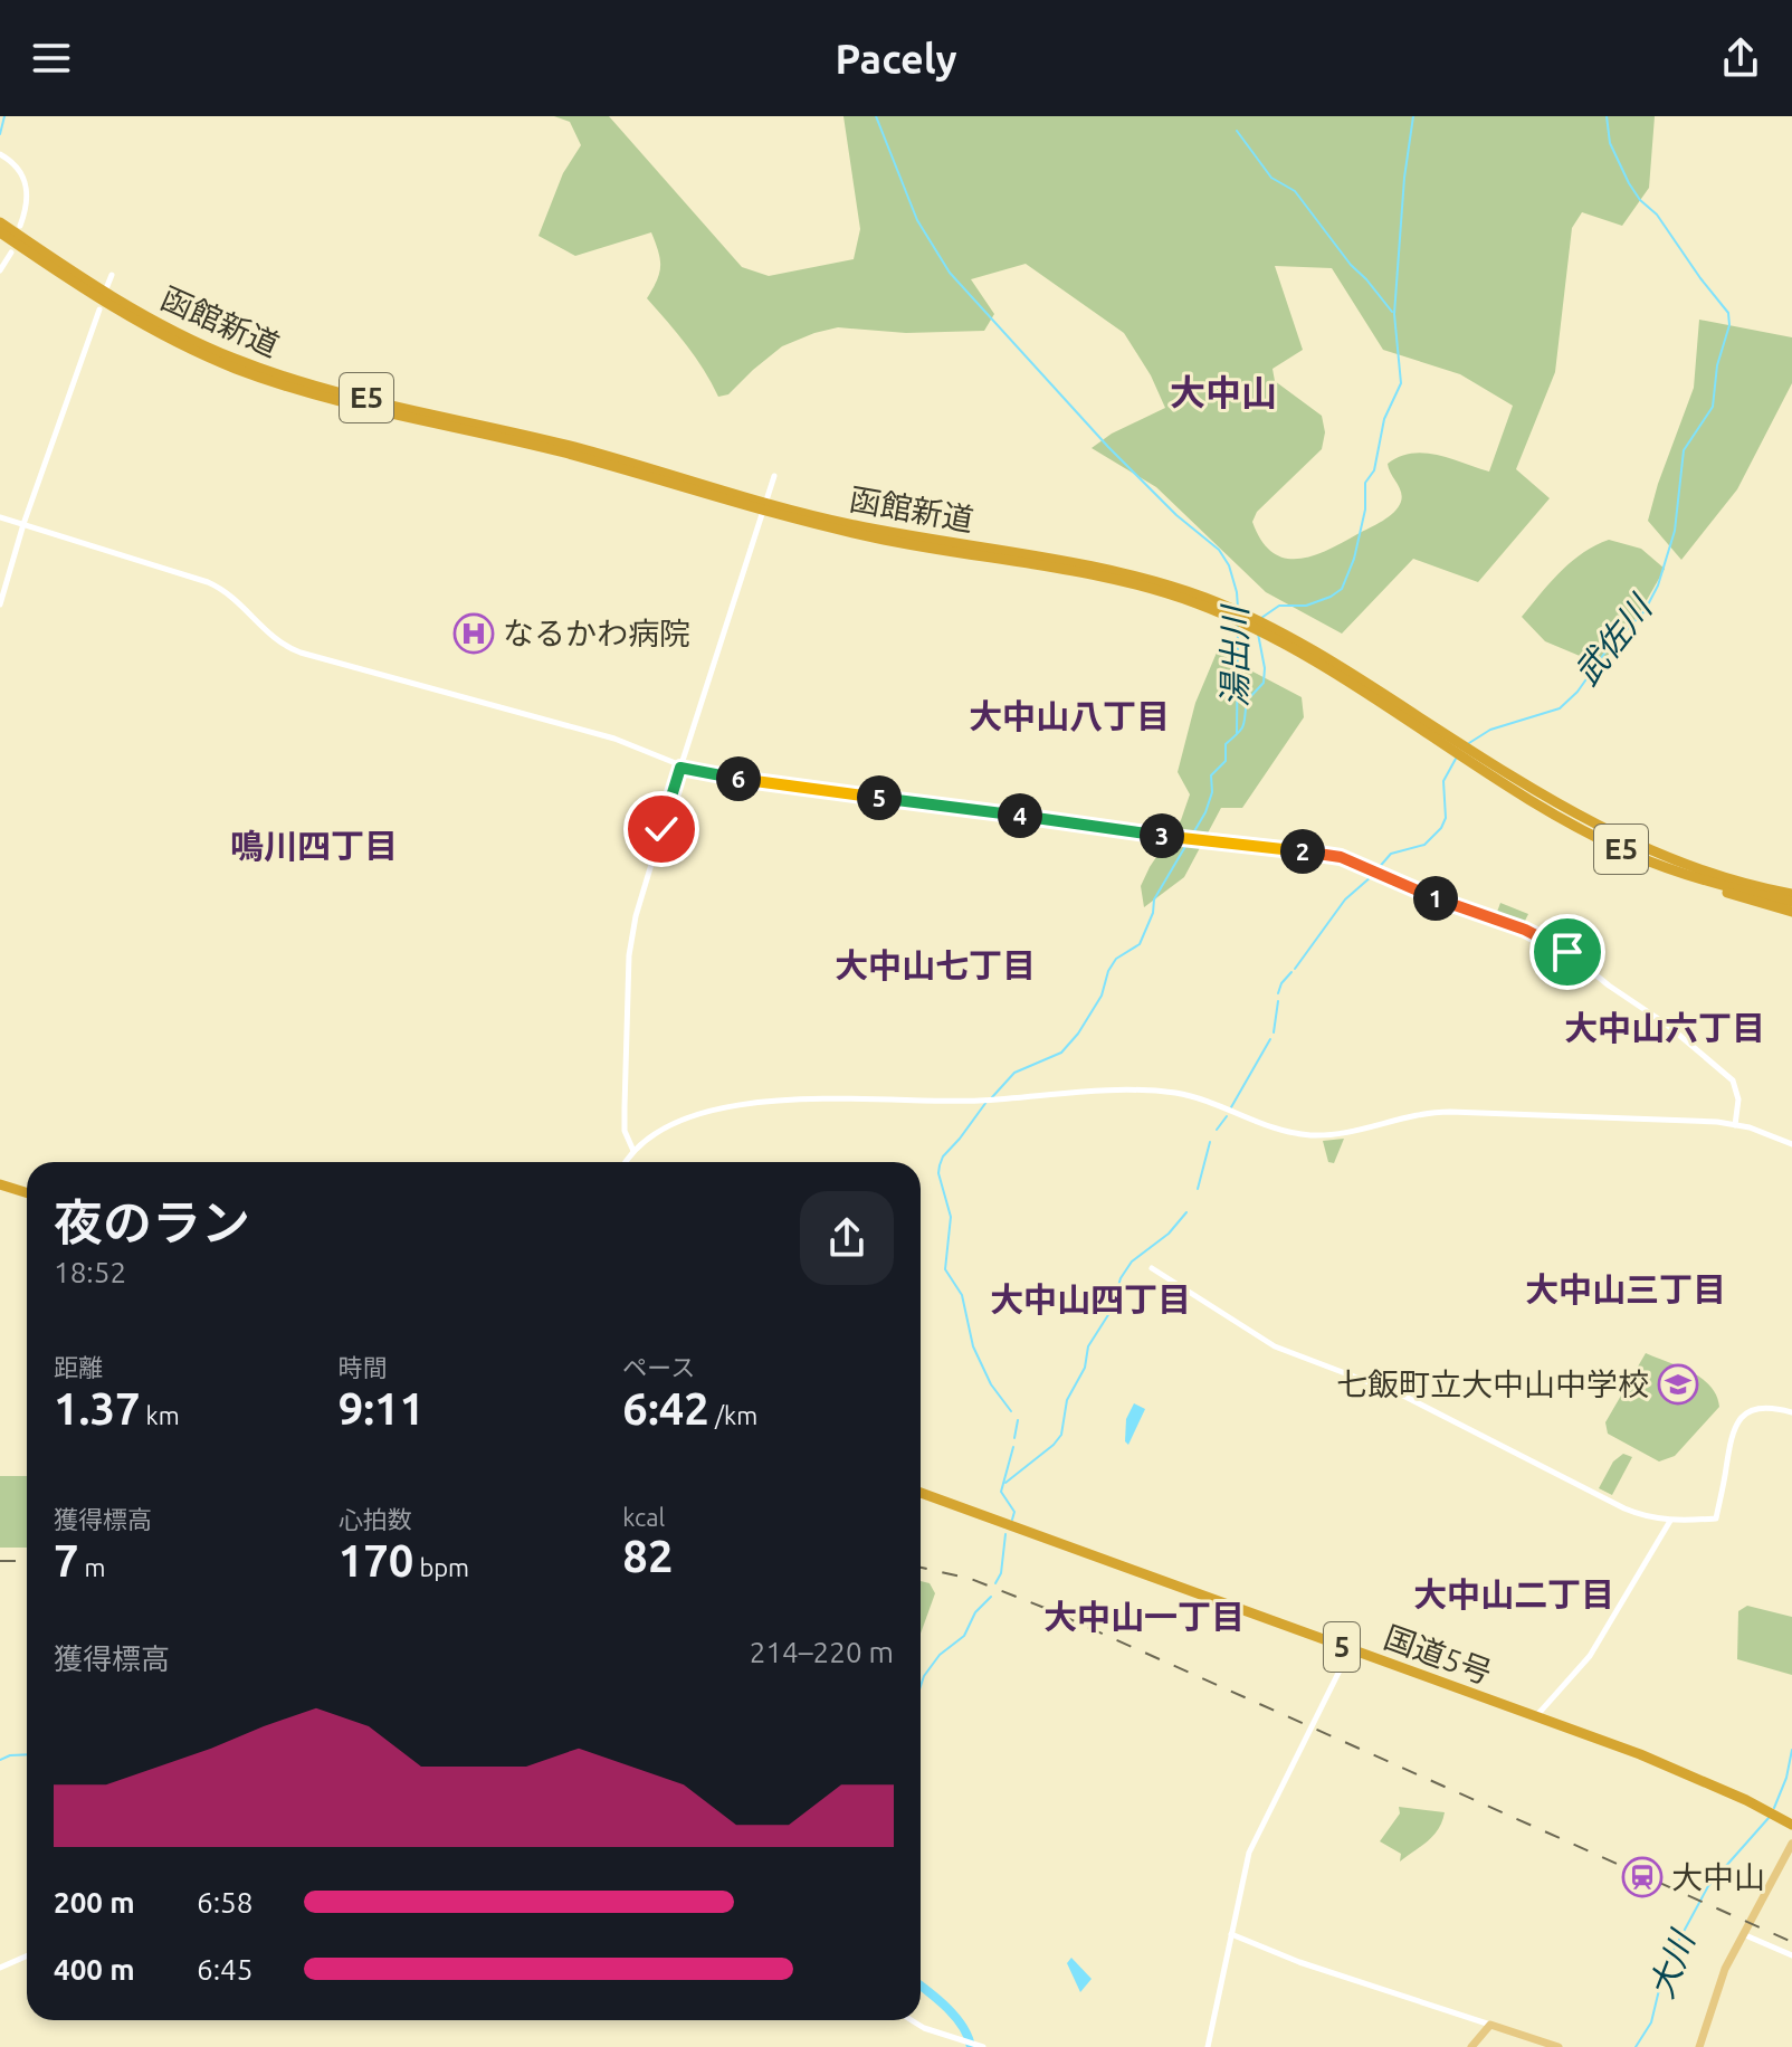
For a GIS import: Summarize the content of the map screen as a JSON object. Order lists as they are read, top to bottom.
{
  "streets": {
    "highway": [
      "函館新道",
      "E5",
      "5",
      "国道5号"
    ]
  },
  "districts": [
    "大中山",
    "大中山八丁目",
    "鳴川四丁目",
    "大中山七丁目",
    "大中山六丁目",
    "大中山三丁目",
    "大中山四丁目",
    "大中山二丁目",
    "大中山一丁目"
  ],
  "water": ["武佐川", "湯出川", "大川"],
  "places": {
    "hospital": ["なるかわ病院"],
    "school or university": ["七飯町立大中山中学校"],
    "station": ["大中山"]
  },
  "page": {
    "header": "Pacely",
    "pins": [
      "6",
      "5",
      "4",
      "3",
      "2",
      "1"
    ],
    "heading": ["夜のラン", "18:52"],
    "stats": [
      ["距離", "1.37 km"],
      ["時間", "9:11"],
      ["ペース", "6:42 /km"],
      ["獲得標高", "7 m"],
      ["心拍数", "170 bpm"],
      ["kcal", "82"]
    ],
    "chart": ["獲得標高", "214–220 m"],
    "list": [
      {
        "name": "200 m",
        "note": "6:58"
      },
      {
        "name": "400 m",
        "note": "6:45"
      }
    ]
  }
}
